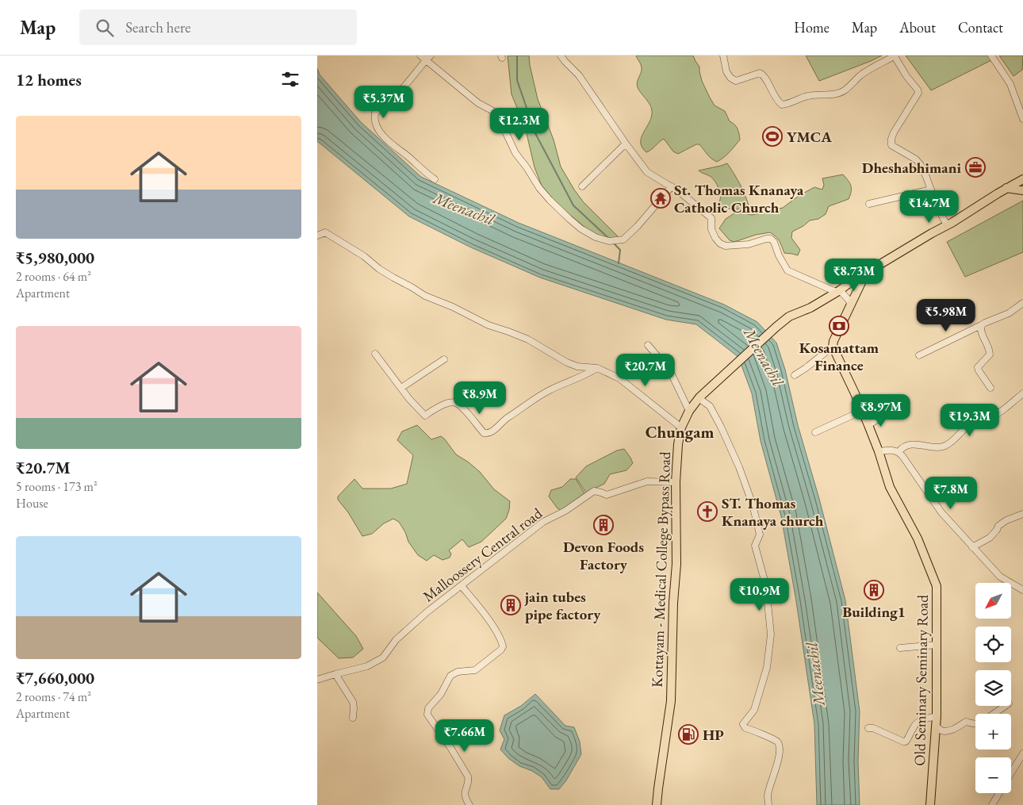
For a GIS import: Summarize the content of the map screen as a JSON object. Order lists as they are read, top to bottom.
{
  "streets": {
    "main road": ["Kottayam - Medical College Bypass Road", "Old Seminary Seminary Road"],
    "street": ["Malloossery Central road"]
  },
  "crossings": [
    ["Malloossery Central road", "Kottayam - Medical College Bypass Road"]
  ],
  "districts": ["Chungam"],
  "water": ["Meenachil"],
  "places": {
    "sports": ["YMCA"],
    "office": ["Dheshabhimani"],
    "temple": ["St. Thomas Knanaya Catholic Church"],
    "bank": ["Kosamattam Finance"],
    "church": ["ST. Thomas Knanaya church"],
    "building": ["Devon Foods Factory", "Building1", "jain tubes pipe factory"],
    "fuel station": ["HP"]
  },
  "north": "bottom left",
  "page": {
    "header": "Map",
    "search": "Search here",
    "nav": [
      "Home",
      "Map",
      "About",
      "Contact"
    ],
    "heading": "12 homes",
    "price": [
      "₹5.37M",
      "₹12.3M",
      "₹14.7M",
      "₹8.73M",
      "₹5.98M",
      "₹20.7M",
      "₹8.9M",
      "₹8.97M",
      "₹19.3M",
      "₹7.8M",
      "₹10.9M",
      "₹7.66M"
    ],
    "list": [
      {
        "name": "₹5,980,000",
        "note": "2 rooms · 64 m² · Apartment"
      },
      {
        "name": "₹20.7M",
        "note": "5 rooms · 173 m² · House"
      },
      {
        "name": "₹7,660,000",
        "note": "2 rooms · 74 m² · Apartment"
      }
    ],
    "map_buttons": ["+", "−"]
  }
}
